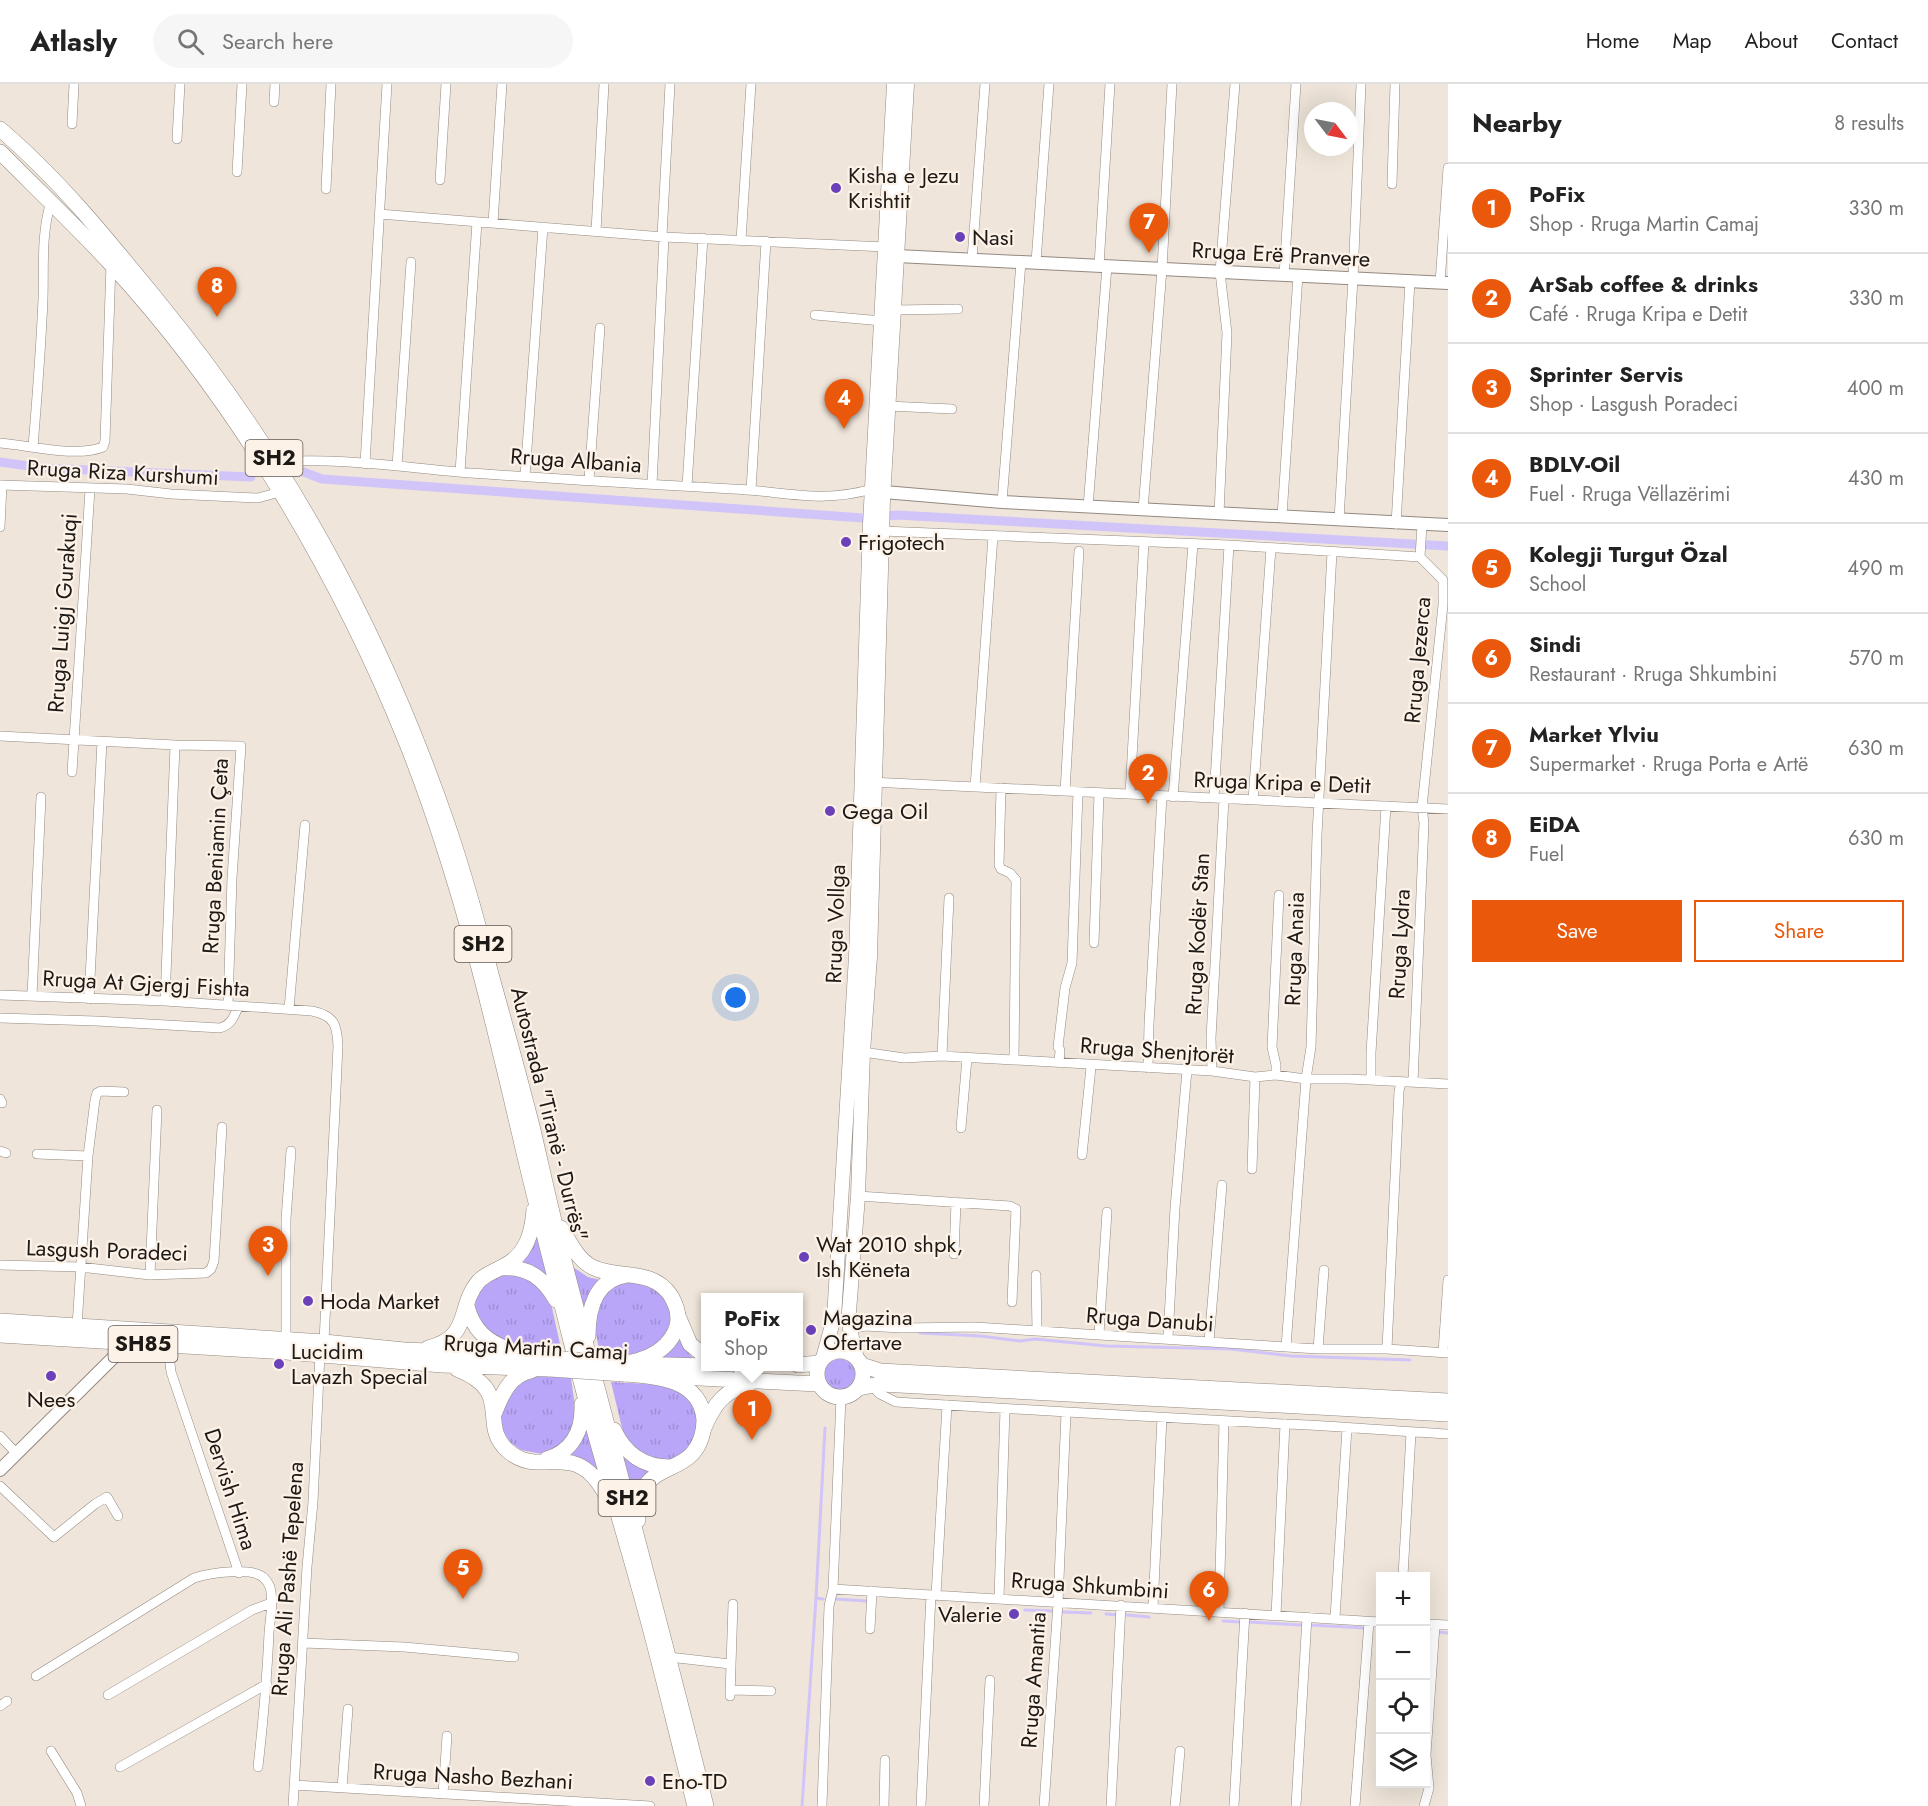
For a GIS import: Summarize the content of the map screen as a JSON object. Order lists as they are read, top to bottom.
{
  "streets": {
    "main road": [
      "SH2",
      "Rruga Vollga",
      "Autostrada \"Tiranë - Durrës\"",
      "SH85",
      "Rruga Martin Camaj"
    ],
    "street": [
      "Rruga Erë Pranvere",
      "Rruga Albania",
      "Rruga Riza Kurshumi",
      "Rruga Luigj Gurakuqi",
      "Rruga Jezerca",
      "Rruga Kripa e Detit",
      "Rruga Beniamin Çeta",
      "Rruga Kodër Stan",
      "Rruga Lydra",
      "Rruga Anaia",
      "Rruga At Gjergj Fishta",
      "Rruga Shenjtorët",
      "Lasgush Poradeci",
      "Rruga Danubi",
      "Dervish Hima",
      "Rruga Ali Pashë Tepelena",
      "Rruga Shkumbini",
      "Rruga Amantia",
      "Rruga Nasho Bezhani"
    ]
  },
  "crossings": [
    ["Rruga Albania", "Rruga Vollga"],
    ["Rruga Albania", "Autostrada \"Tiranë - Durrës\""],
    ["Rruga Riza Kurshumi", "Rruga Luigj Gurakuqi"],
    ["Rruga Riza Kurshumi", "Autostrada \"Tiranë - Durrës\""],
    ["Rruga Jezerca", "Rruga Kripa e Detit"],
    ["Rruga Jezerca", "Rruga Lydra"],
    ["Rruga Kripa e Detit", "Rruga Vollga"],
    ["Rruga Kripa e Detit", "Rruga Kodër Stan"],
    ["Rruga Kripa e Detit", "Rruga Lydra"],
    ["Rruga Kripa e Detit", "Rruga Anaia"],
    ["Rruga Beniamin Çeta", "Rruga At Gjergj Fishta"],
    ["Rruga Vollga", "Rruga Shenjtorët"],
    ["Rruga Vollga", "Rruga Danubi"],
    ["Rruga Vollga", "SH85"],
    ["Rruga Vollga", "Rruga Martin Camaj"],
    ["Rruga Kodër Stan", "Rruga Shenjtorët"],
    ["Rruga Lydra", "Rruga Shenjtorët"],
    ["Rruga Anaia", "Rruga Shenjtorët"],
    ["Rruga Anaia", "Rruga Danubi"],
    ["Rruga At Gjergj Fishta", "Rruga Ali Pashë Tepelena"],
    ["SH85", "Rruga Martin Camaj"],
    ["Rruga Martin Camaj", "Dervish Hima"],
    ["Rruga Martin Camaj", "Rruga Ali Pashë Tepelena"],
    ["Rruga Ali Pashë Tepelena", "Rruga Nasho Bezhani"],
    ["Rruga Shkumbini", "Rruga Amantia"]
  ],
  "places": [
    "Kisha e Jezu Krishtit",
    "Nasi",
    "Frigotech",
    "Gega Oil",
    "Wat 2010 shpk, Ish Këneta",
    "Hoda Market",
    "Magazina Ofertave",
    "Lucidim Lavazh Special",
    "Nees",
    "Valerie",
    "Eno-TD"
  ],
  "north": "bottom right",
  "page": {
    "header": "Atlasly",
    "search": "Search here",
    "nav": [
      "Home",
      "Map",
      "About",
      "Contact"
    ],
    "heading": ["Nearby", "8 results"],
    "list": [
      {
        "mark": "1",
        "name": "PoFix",
        "note": "Shop · Rruga Martin Camaj",
        "value": "330 m"
      },
      {
        "mark": "2",
        "name": "ArSab coffee & drinks",
        "note": "Café · Rruga Kripa e Detit",
        "value": "330 m"
      },
      {
        "mark": "3",
        "name": "Sprinter Servis",
        "note": "Shop · Lasgush Poradeci",
        "value": "400 m"
      },
      {
        "mark": "4",
        "name": "BDLV-Oil",
        "note": "Fuel · Rruga Vëllazërimi",
        "value": "430 m"
      },
      {
        "mark": "5",
        "name": "Kolegji Turgut Özal",
        "note": "School",
        "value": "490 m"
      },
      {
        "mark": "6",
        "name": "Sindi",
        "note": "Restaurant · Rruga Shkumbini",
        "value": "570 m"
      },
      {
        "mark": "7",
        "name": "Market Ylviu",
        "note": "Supermarket · Rruga Porta e Artë",
        "value": "630 m"
      },
      {
        "mark": "8",
        "name": "EiDA",
        "note": "Fuel",
        "value": "630 m"
      }
    ],
    "pins": [
      "7",
      "8",
      "4",
      "2",
      "3",
      "1",
      "5",
      "6"
    ],
    "buttons": ["Save", "Share"],
    "popup": ["PoFix", "Shop"],
    "map_buttons": ["+", "−"]
  }
}
